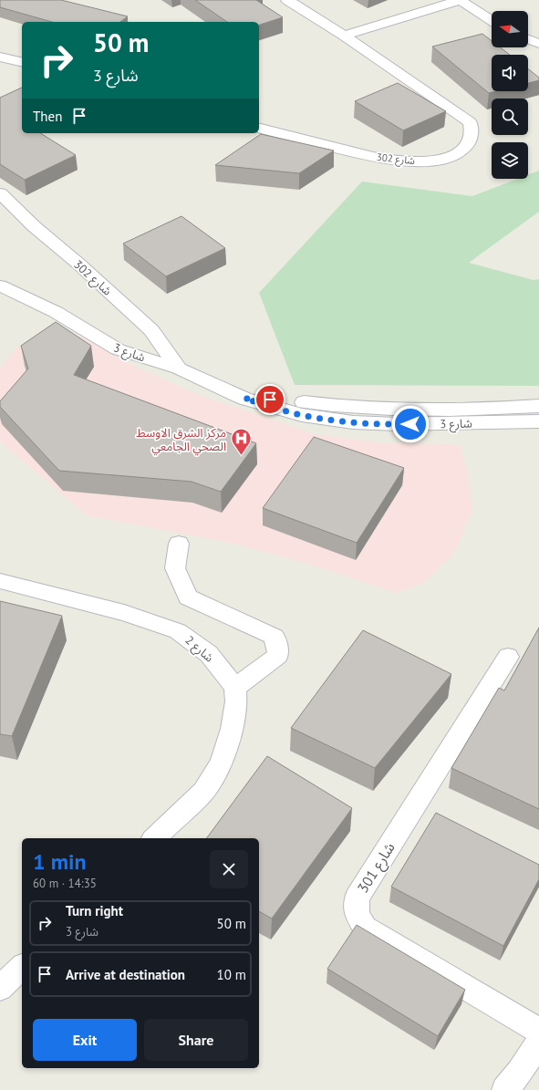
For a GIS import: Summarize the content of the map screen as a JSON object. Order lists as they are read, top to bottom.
{
  "streets": {
    "street": [
      "شارع 302",
      "شارع 3",
      "شارع 2",
      "شارع 301"
    ]
  },
  "crossings": [
    ["شارع 302", "شارع 3"]
  ],
  "places": {
    "hospital": ["مركز الشرق الاوسط الصحي الجامعي"]
  },
  "north": "left",
  "page": {
    "turn": ["50 m", "شارع 3"],
    "then": "Then",
    "heading": ["1 min", "60 m · 14:35"],
    "list": [
      {
        "name": "Turn right",
        "note": "شارع 3",
        "value": "50 m"
      },
      {
        "name": "Arrive at destination",
        "value": "10 m"
      }
    ],
    "buttons": ["Exit", "Share"]
  }
}
